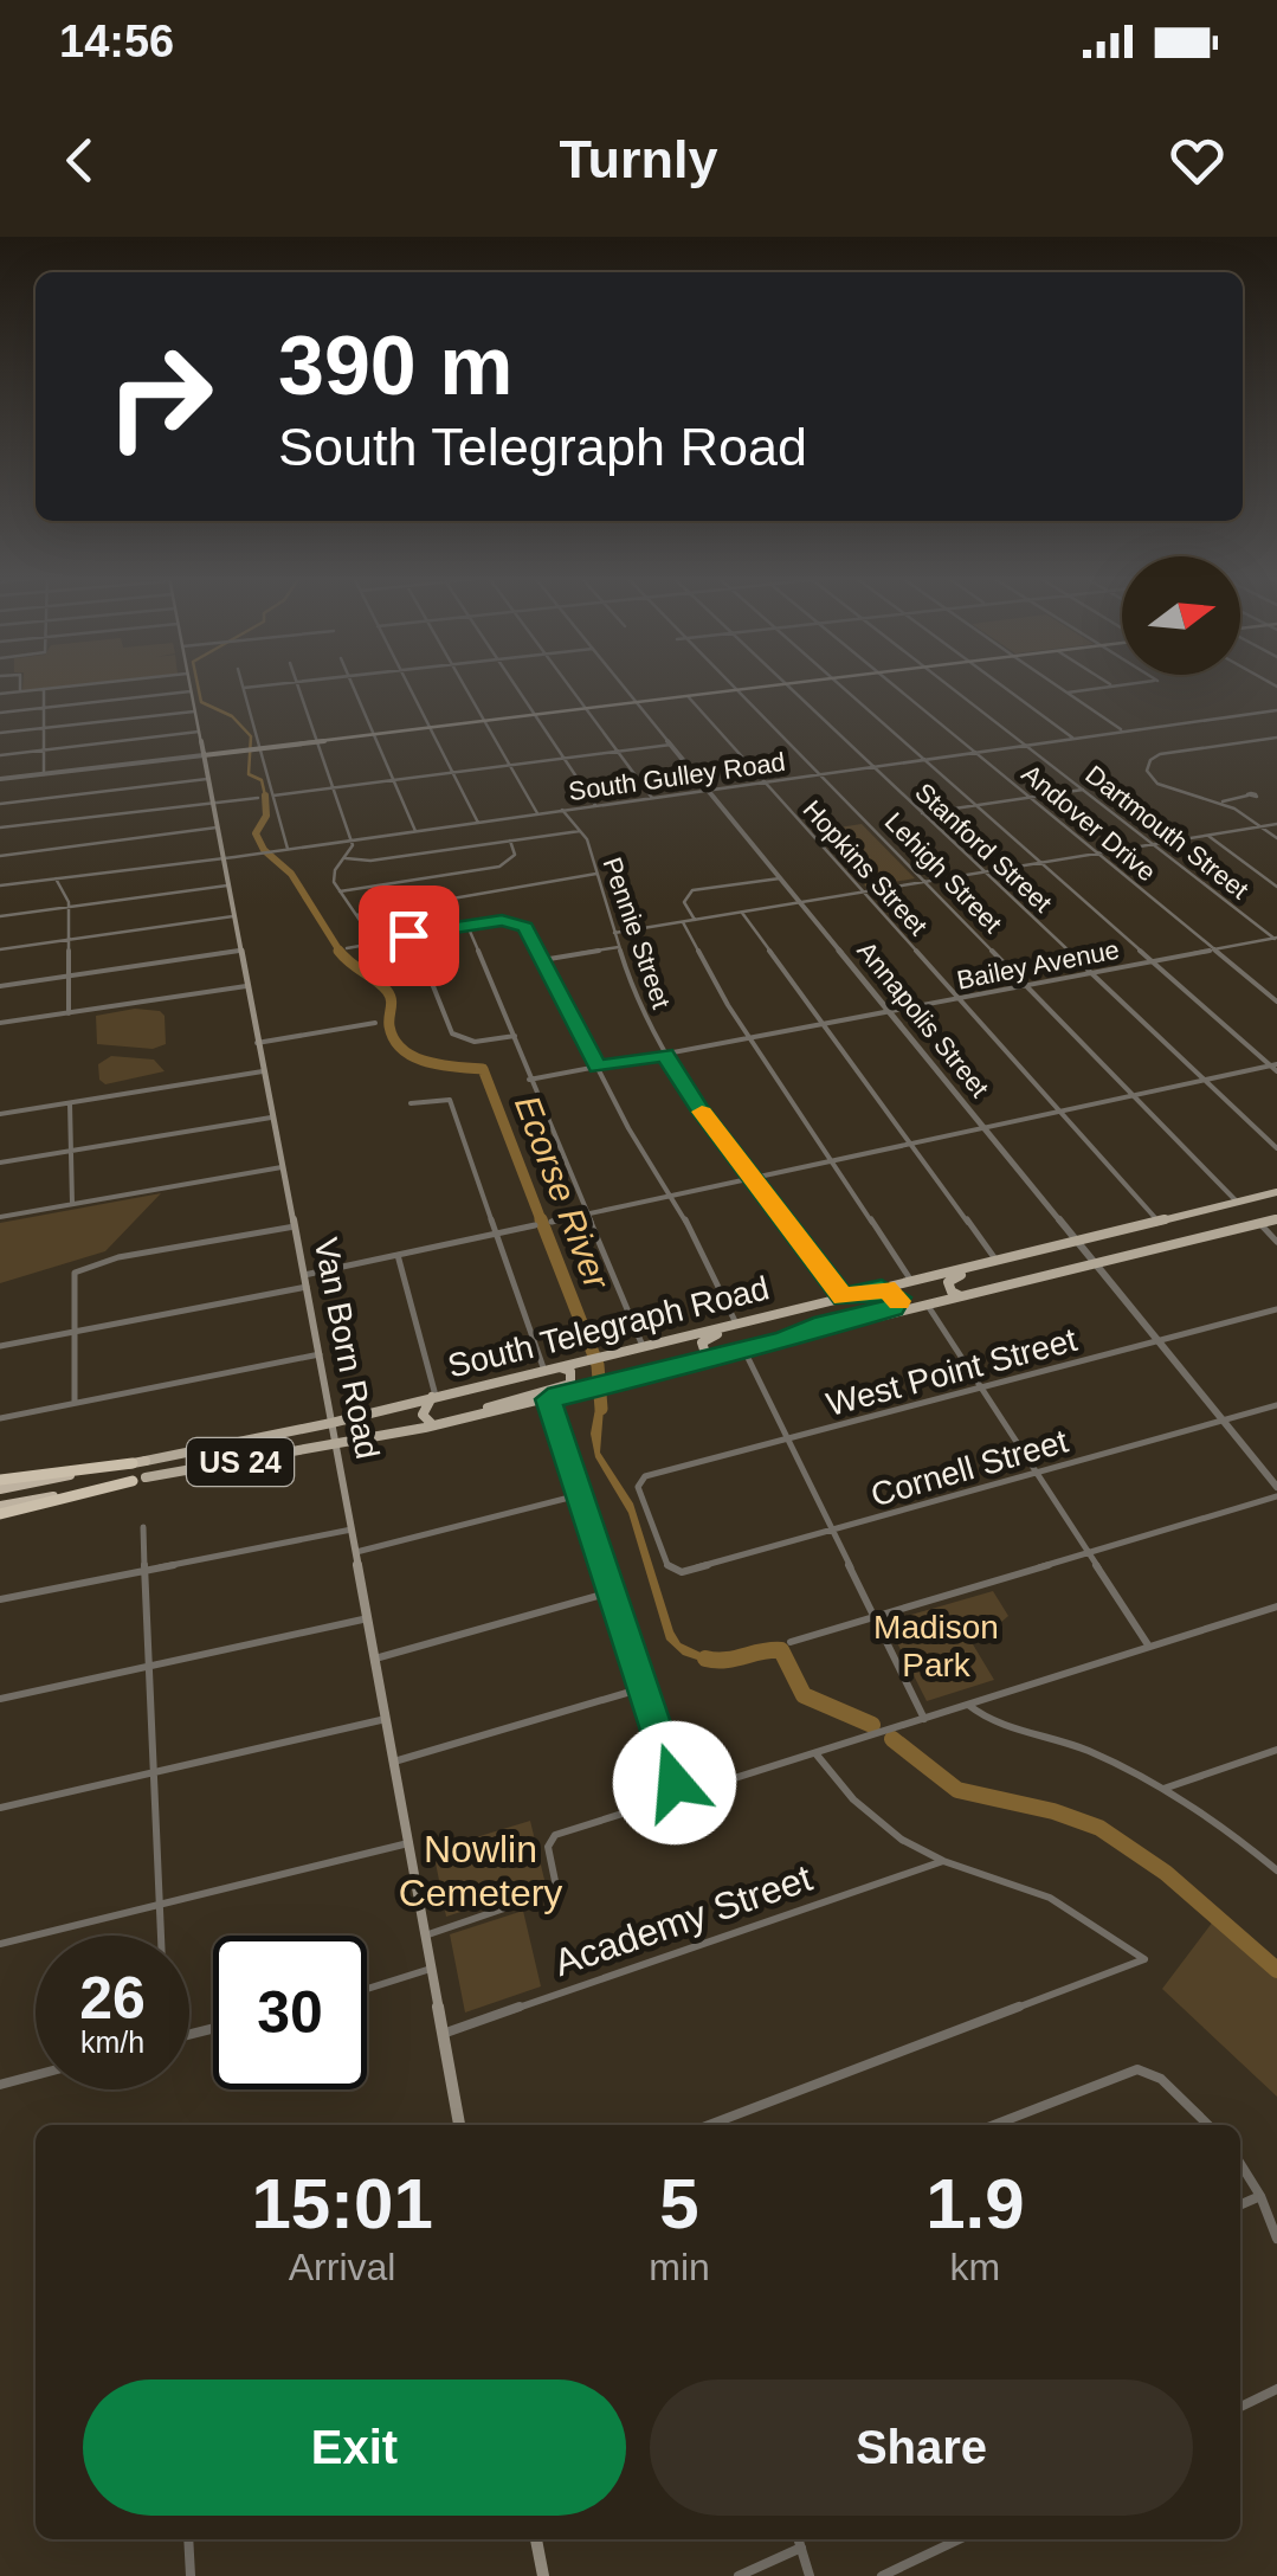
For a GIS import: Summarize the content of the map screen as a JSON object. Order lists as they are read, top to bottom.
{
  "streets": {
    "highway": ["South Telegraph Road", "US 24"],
    "main road": ["Van Born Road"],
    "street": [
      "South Gulley Road",
      "Andover Drive",
      "Dartmouth Street",
      "Stanford Street",
      "Hopkins Street",
      "Lehigh Street",
      "Pennie Street",
      "Bailey Avenue",
      "Annapolis Street",
      "West Point Street",
      "Cornell Street",
      "Academy Street"
    ]
  },
  "crossings": [
    ["South Gulley Road", "Andover Drive"],
    ["South Gulley Road", "Dartmouth Street"],
    ["South Gulley Road", "Stanford Street"],
    ["South Gulley Road", "Hopkins Street"],
    ["South Gulley Road", "Lehigh Street"],
    ["South Gulley Road", "Pennie Street"],
    ["South Gulley Road", "Annapolis Street"],
    ["South Gulley Road", "Van Born Road"],
    ["Andover Drive", "Bailey Avenue"],
    ["Dartmouth Street", "Bailey Avenue"],
    ["Stanford Street", "Bailey Avenue"],
    ["Hopkins Street", "Bailey Avenue"],
    ["Hopkins Street", "South Telegraph Road"],
    ["Lehigh Street", "Bailey Avenue"],
    ["Lehigh Street", "South Telegraph Road"],
    ["Pennie Street", "Bailey Avenue"],
    ["Pennie Street", "South Telegraph Road"],
    ["Bailey Avenue", "Annapolis Street"],
    ["Annapolis Street", "South Telegraph Road"],
    ["Annapolis Street", "West Point Street"],
    ["Annapolis Street", "Cornell Street"],
    ["South Telegraph Road", "Van Born Road"],
    ["Van Born Road", "Academy Street"],
    ["West Point Street", "Cornell Street"]
  ],
  "water": ["Ecorse River"],
  "parks": ["Madison Park", "Nowlin Cemetery"],
  "north": "right",
  "page": {
    "status": "14:56",
    "header": "Turnly",
    "turn": ["390 m", "South Telegraph Road"],
    "speed": "26 km/h",
    "limit": "30",
    "eta": [
      "15:01",
      "Arrival",
      "5",
      "min",
      "1.9",
      "km"
    ],
    "buttons": ["Exit", "Share"]
  }
}
